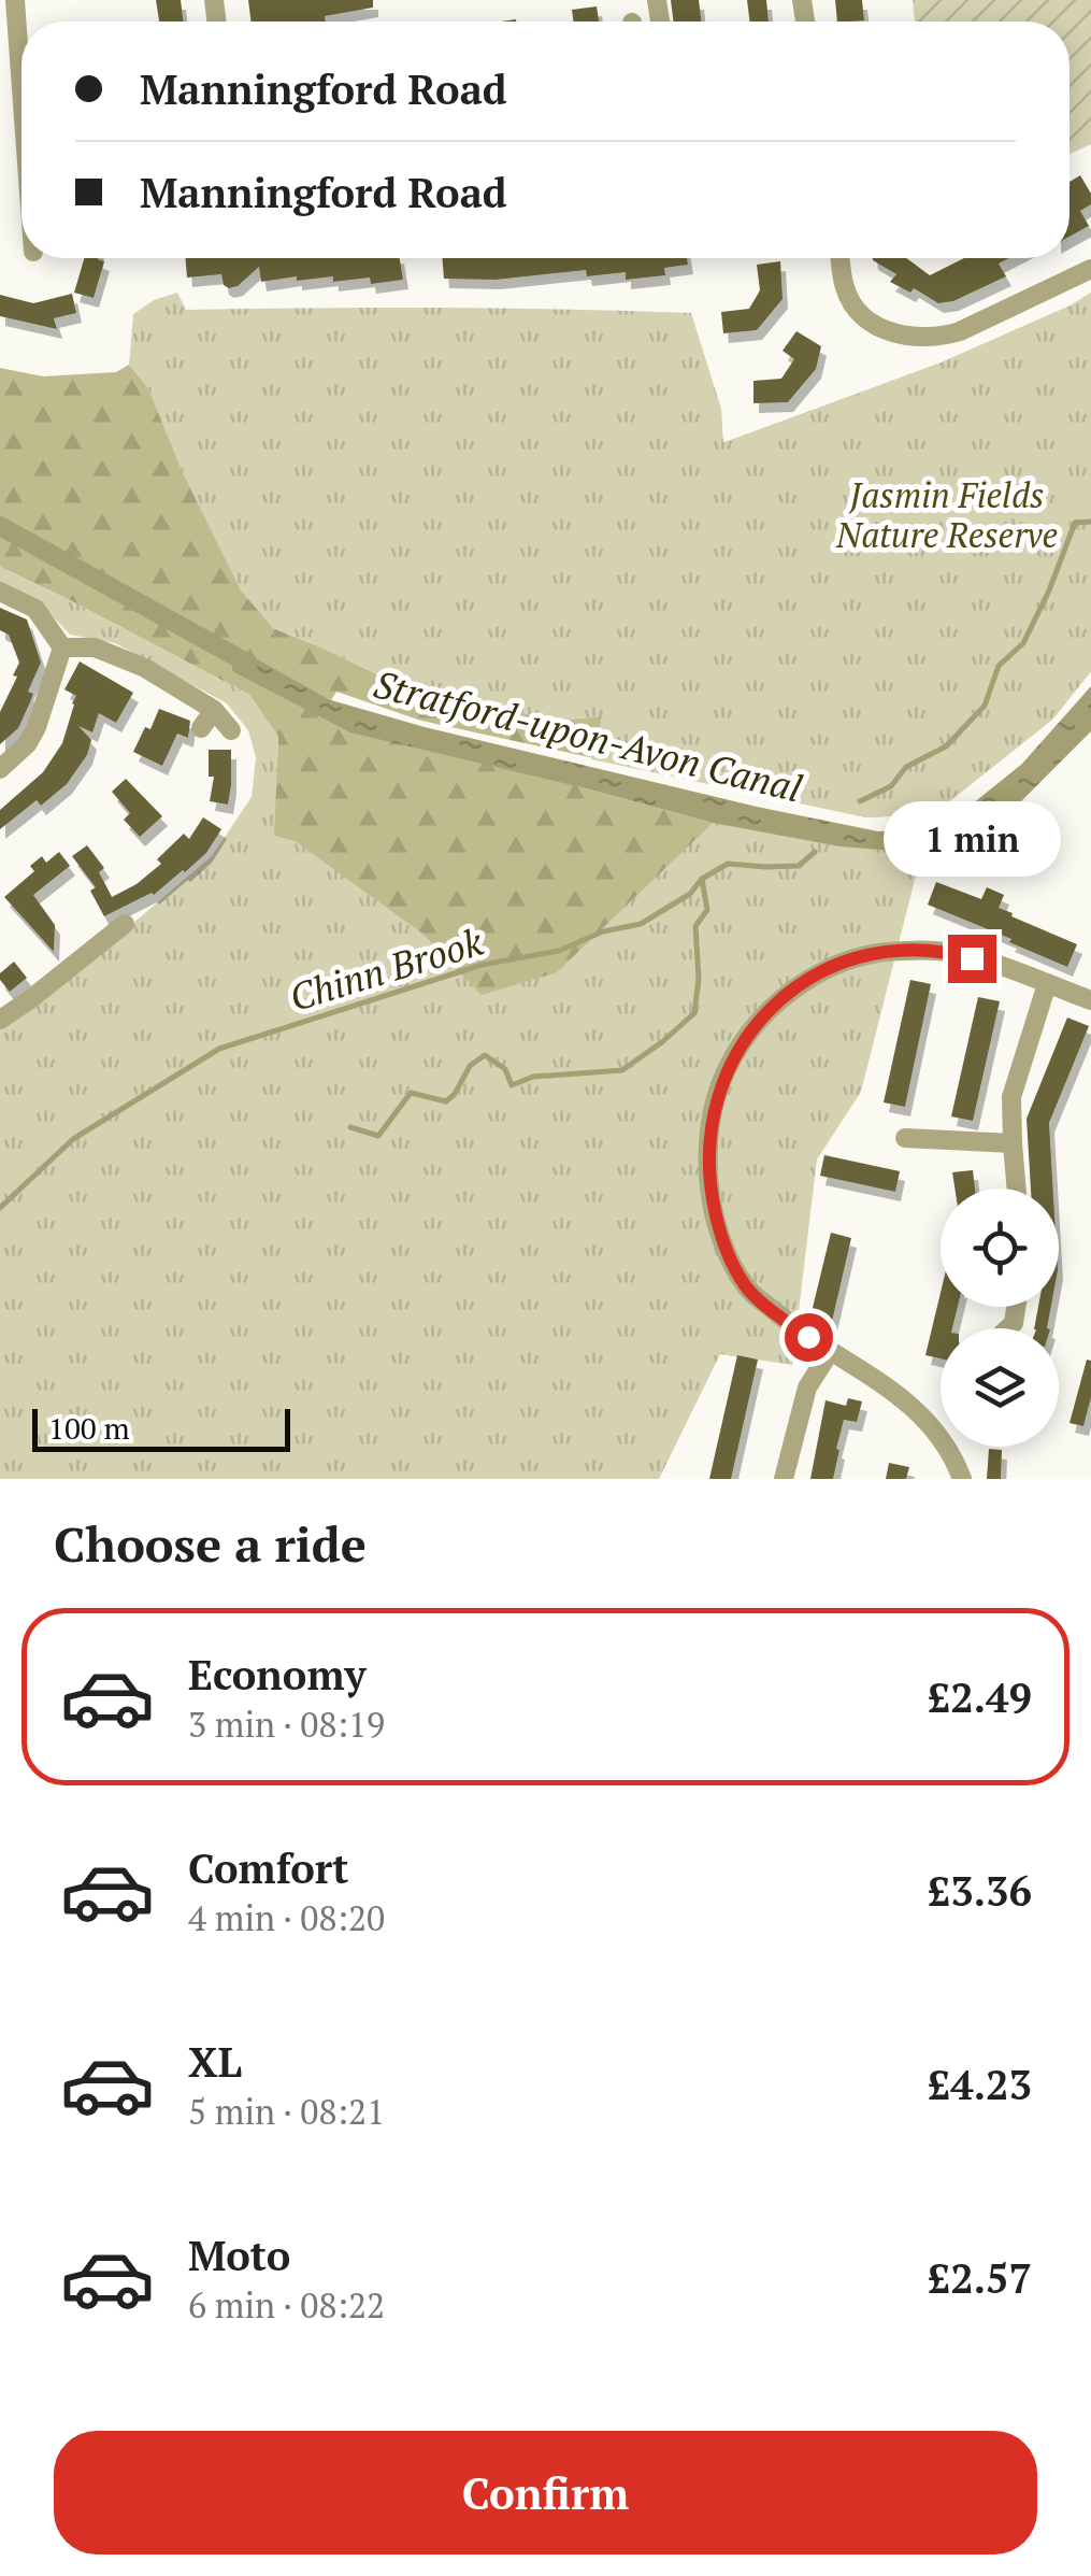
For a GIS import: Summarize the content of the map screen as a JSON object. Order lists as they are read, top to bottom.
{
  "water": ["Stratford-upon-Avon Canal", "Chinn Brook"],
  "parks": ["Jasmin Fields Nature Reserve"],
  "scale_bar": "100 m",
  "page": {
    "banner": ["Manningford Road", "Manningford Road"],
    "bubble": "1 min",
    "scale": "100 m",
    "heading": "Choose a ride",
    "list": [
      {
        "name": "Economy",
        "note": "3 min · 08:19",
        "value": "£2.49"
      },
      {
        "name": "Comfort",
        "note": "4 min · 08:20",
        "value": "£3.36"
      },
      {
        "name": "XL",
        "note": "5 min · 08:21",
        "value": "£4.23"
      },
      {
        "name": "Moto",
        "note": "6 min · 08:22",
        "value": "£2.57"
      }
    ],
    "buttons": "Confirm"
  }
}
